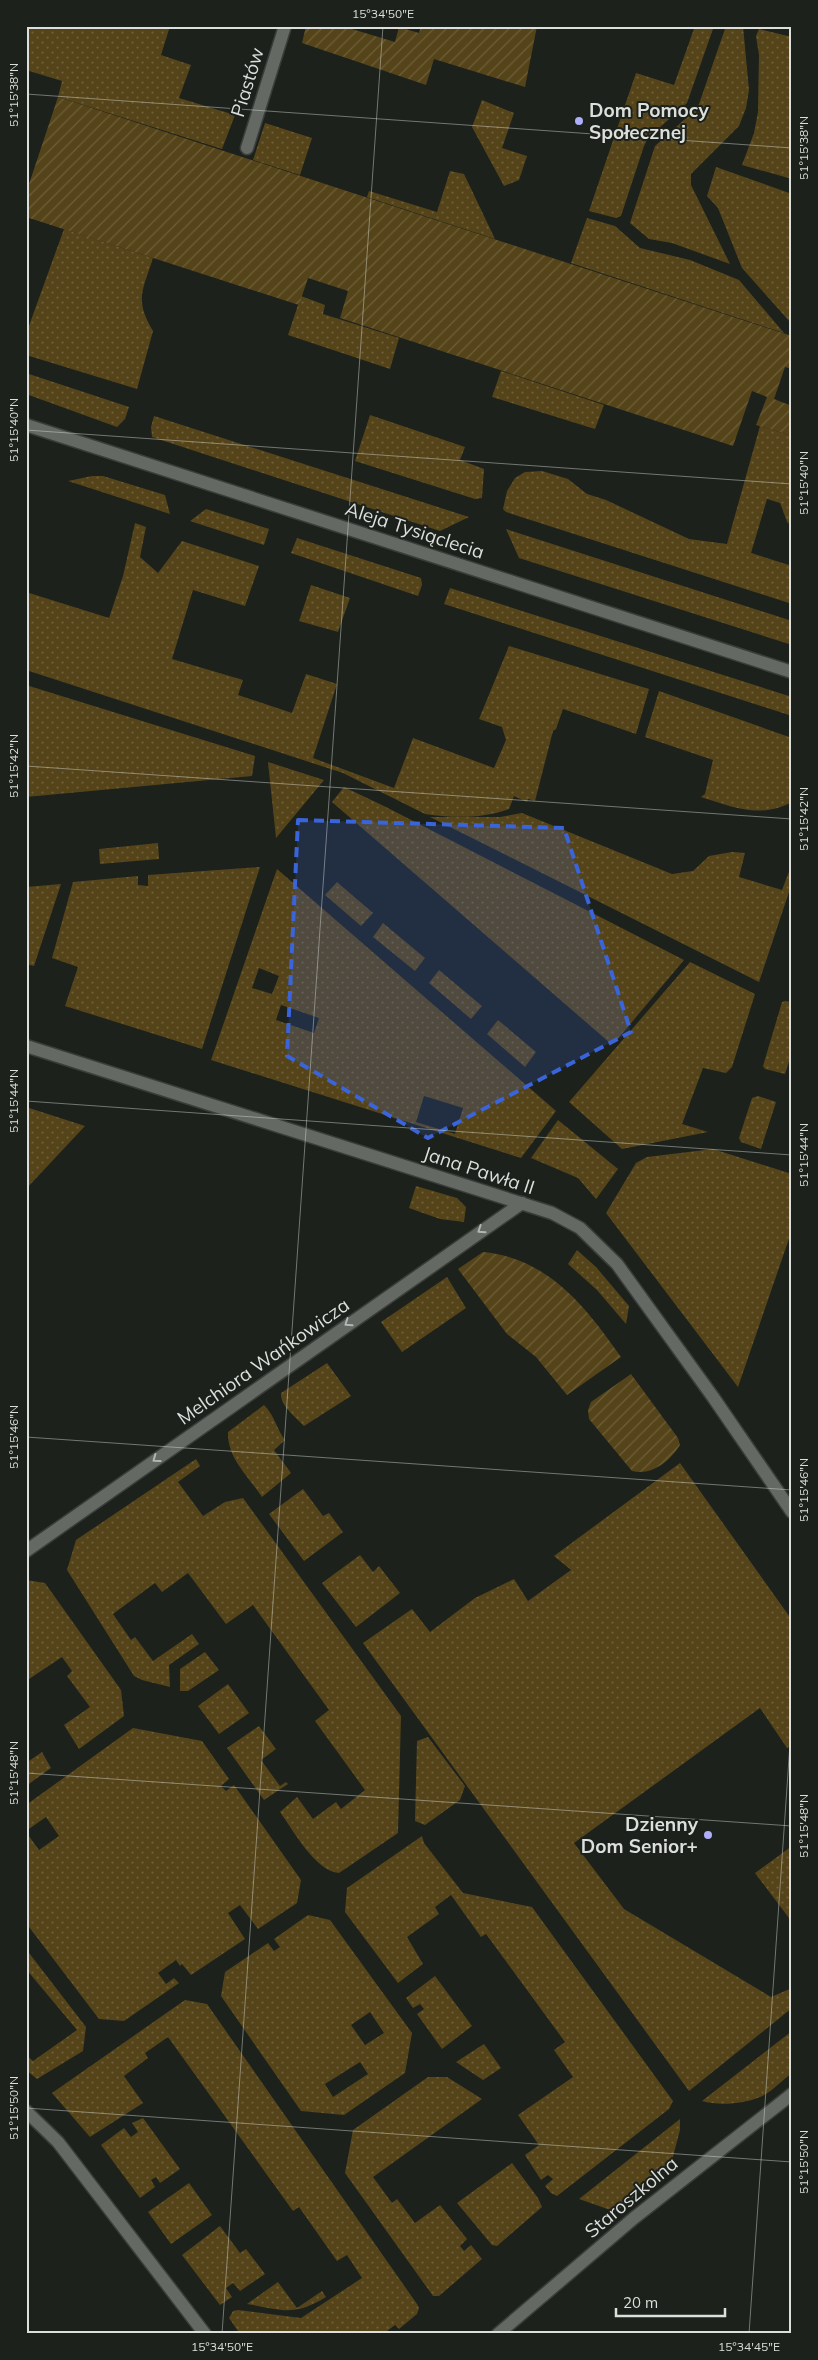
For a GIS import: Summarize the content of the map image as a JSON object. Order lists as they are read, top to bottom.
{
  "streets": {
    "street": [
      "Piastów",
      "Aleja Tysiąclecia",
      "Jana Pawła II",
      "Melchiora Wańkowicza",
      "Staroszkolna"
    ]
  },
  "crossings": [
    ["Jana Pawła II", "Melchiora Wańkowicza"]
  ],
  "one_way": ["Melchiora Wańkowicza"],
  "places": ["Dom Pomocy Społecznej", "Dzienny Dom Senior+"],
  "scale_bar": "20 m",
  "coordinates": [
    "15°34'50\"E",
    "51°15'38\"N",
    "51°15'40\"N",
    "51°15'42\"N",
    "51°15'44\"N",
    "51°15'46\"N",
    "51°15'48\"N",
    "51°15'50\"N",
    "15°34'45\"E"
  ]
}
